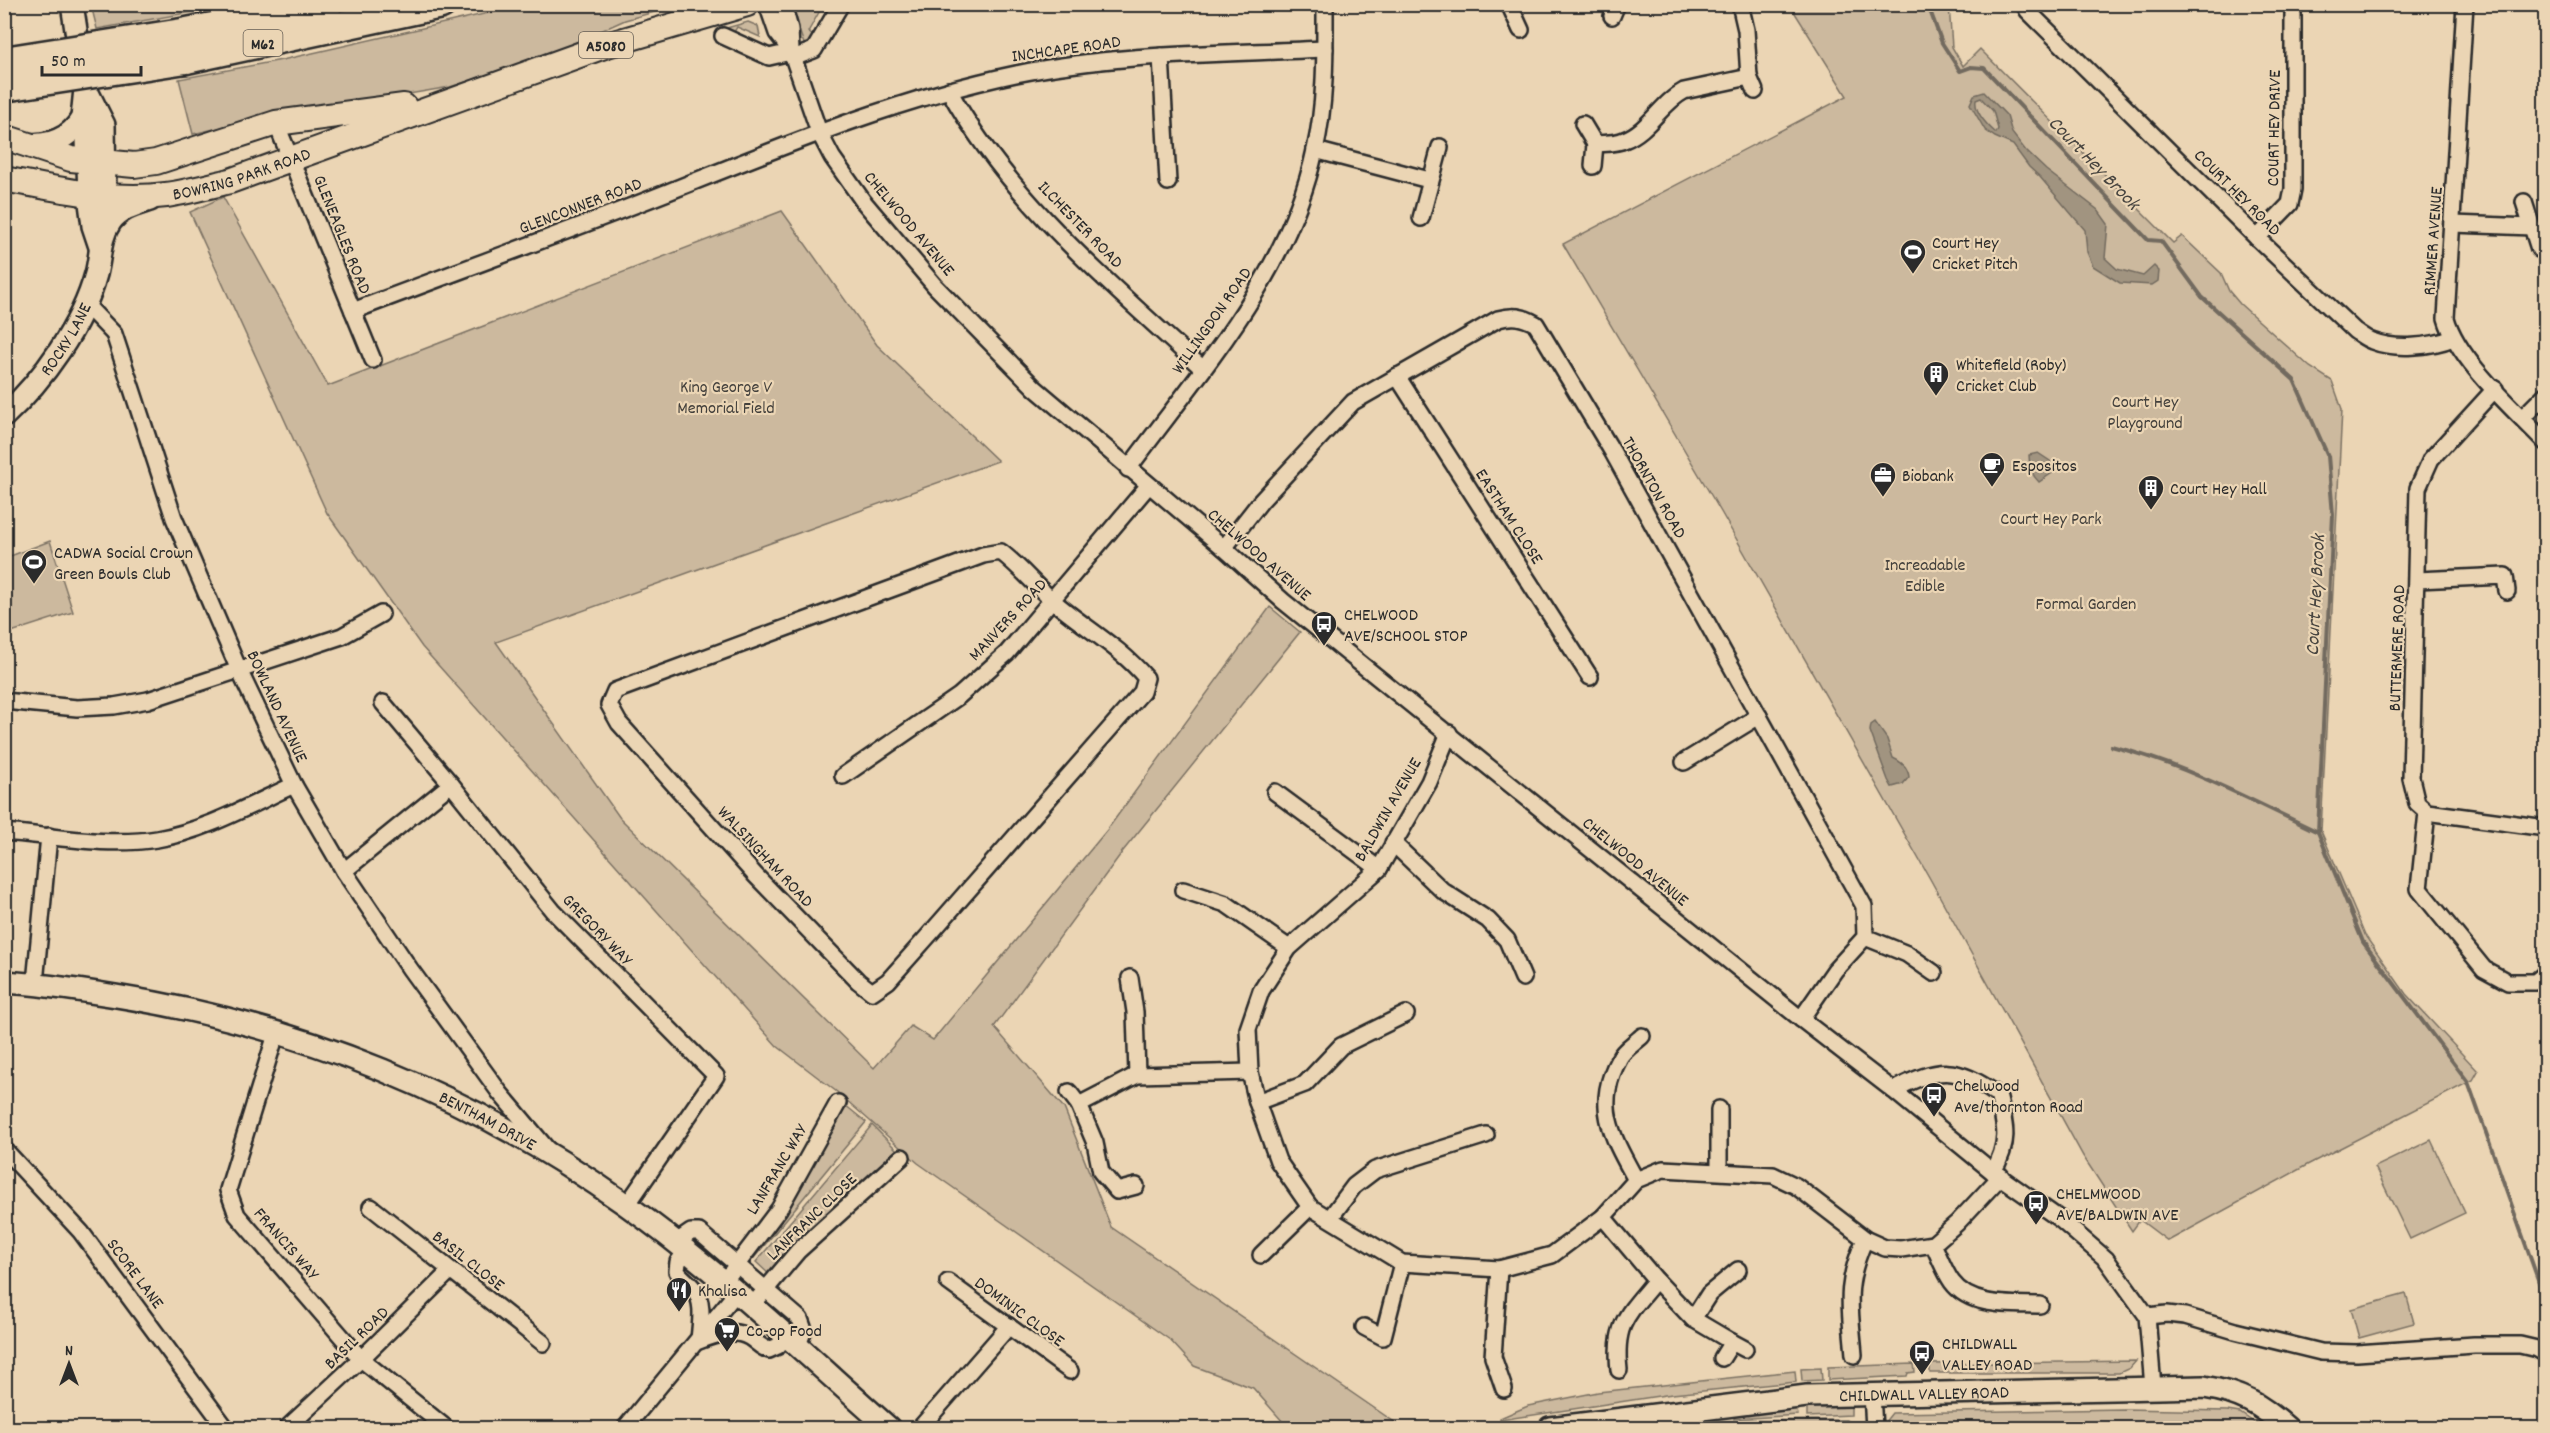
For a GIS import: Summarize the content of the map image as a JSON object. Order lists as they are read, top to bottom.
{
  "streets": {
    "highway": ["M62"],
    "main road": ["A5080", "BOWRING PARK ROAD"],
    "street": [
      "INCHCAPE ROAD",
      "COURT HEY DRIVE",
      "COURT HEY ROAD",
      "GLENCONNER ROAD",
      "CHELWOOD AVENUE",
      "ILCHESTER ROAD",
      "GLENEAGLES ROAD",
      "RIMMER AVENUE",
      "WILLINGDON ROAD",
      "ROCKY LANE",
      "THORNTON ROAD",
      "EASTHAM CLOSE",
      "MANVERS ROAD",
      "BUTTERMERE ROAD",
      "BOWLAND AVENUE",
      "BALDWIN AVENUE",
      "WALSINGHAM ROAD",
      "GREGORY WAY",
      "BENTHAM DRIVE",
      "LANFRANC WAY",
      "LANFRANC CLOSE",
      "FRANCIS WAY",
      "BASIL CLOSE",
      "SCORE LANE",
      "DOMINIC CLOSE",
      "BASIL ROAD",
      "CHILDWALL VALLEY ROAD"
    ]
  },
  "crossings": [
    ["INCHCAPE ROAD", "GLENCONNER ROAD"],
    ["INCHCAPE ROAD", "CHELWOOD AVENUE"],
    ["INCHCAPE ROAD", "ILCHESTER ROAD"],
    ["INCHCAPE ROAD", "WILLINGDON ROAD"],
    ["COURT HEY DRIVE", "COURT HEY ROAD"],
    ["BOWRING PARK ROAD", "GLENEAGLES ROAD"],
    ["COURT HEY ROAD", "RIMMER AVENUE"],
    ["GLENCONNER ROAD", "CHELWOOD AVENUE"],
    ["GLENCONNER ROAD", "GLENEAGLES ROAD"],
    ["CHELWOOD AVENUE", "WILLINGDON ROAD"],
    ["CHELWOOD AVENUE", "THORNTON ROAD"],
    ["CHELWOOD AVENUE", "MANVERS ROAD"],
    ["CHELWOOD AVENUE", "BALDWIN AVENUE"],
    ["ILCHESTER ROAD", "WILLINGDON ROAD"],
    ["RIMMER AVENUE", "BUTTERMERE ROAD"],
    ["ROCKY LANE", "BOWLAND AVENUE"],
    ["THORNTON ROAD", "EASTHAM CLOSE"],
    ["MANVERS ROAD", "WALSINGHAM ROAD"],
    ["BOWLAND AVENUE", "BENTHAM DRIVE"],
    ["GREGORY WAY", "BENTHAM DRIVE"],
    ["BENTHAM DRIVE", "LANFRANC WAY"],
    ["BENTHAM DRIVE", "LANFRANC CLOSE"],
    ["BENTHAM DRIVE", "FRANCIS WAY"],
    ["LANFRANC WAY", "LANFRANC CLOSE"],
    ["FRANCIS WAY", "BASIL ROAD"],
    ["BASIL CLOSE", "BASIL ROAD"]
  ],
  "water": ["Court Hey Brook"],
  "parks": [
    "King George V Memorial Field",
    "Court Hey Playground",
    "Court Hey Park",
    "Increadable Edible",
    "Formal Garden"
  ],
  "places": {
    "sports": ["Court Hey Cricket Pitch", "CADWA Social Crown Green Bowls Club"],
    "building": ["Whitefield (Roby) Cricket Club", "Court Hey Hall"],
    "cafe": ["Espositos"],
    "office": ["Biobank"],
    "bus stop": [
      "CHELWOOD AVE/SCHOOL STOP",
      "Chelwood Ave/thornton Road",
      "CHELMWOOD AVE/BALDWIN AVE",
      "CHILDWALL VALLEY ROAD"
    ],
    "restaurant": ["Khalisa"],
    "supermarket": ["Co-op Food"]
  },
  "scale_bar": "50 m",
  "north": "top"
}
